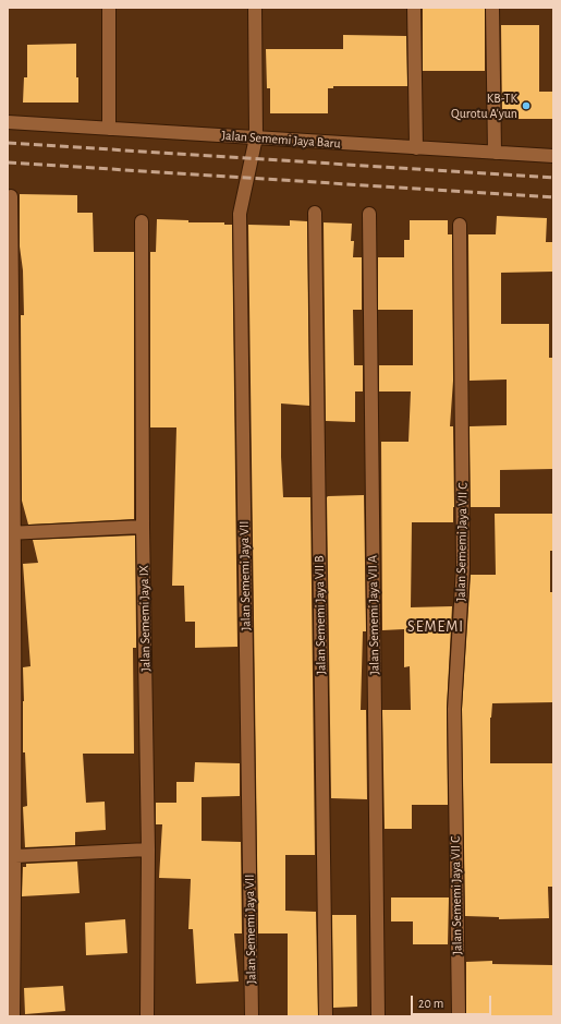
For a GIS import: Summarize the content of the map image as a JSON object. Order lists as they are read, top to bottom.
{
  "streets": {
    "street": [
      "Jalan Sememi Jaya Baru",
      "Jalan Sememi Jaya VII C",
      "Jalan Sememi Jaya VII",
      "Jalan Sememi Jaya VII B",
      "Jalan Sememi Jaya VII A",
      "Jalan Sememi Jaya IX"
    ]
  },
  "crossings": [
    ["Jalan Sememi Jaya Baru", "Jalan Sememi Jaya VII"]
  ],
  "districts": ["SEMEMI"],
  "places": ["KB-TK Qurotu A'yun"],
  "scale_bar": "20 m"
}
